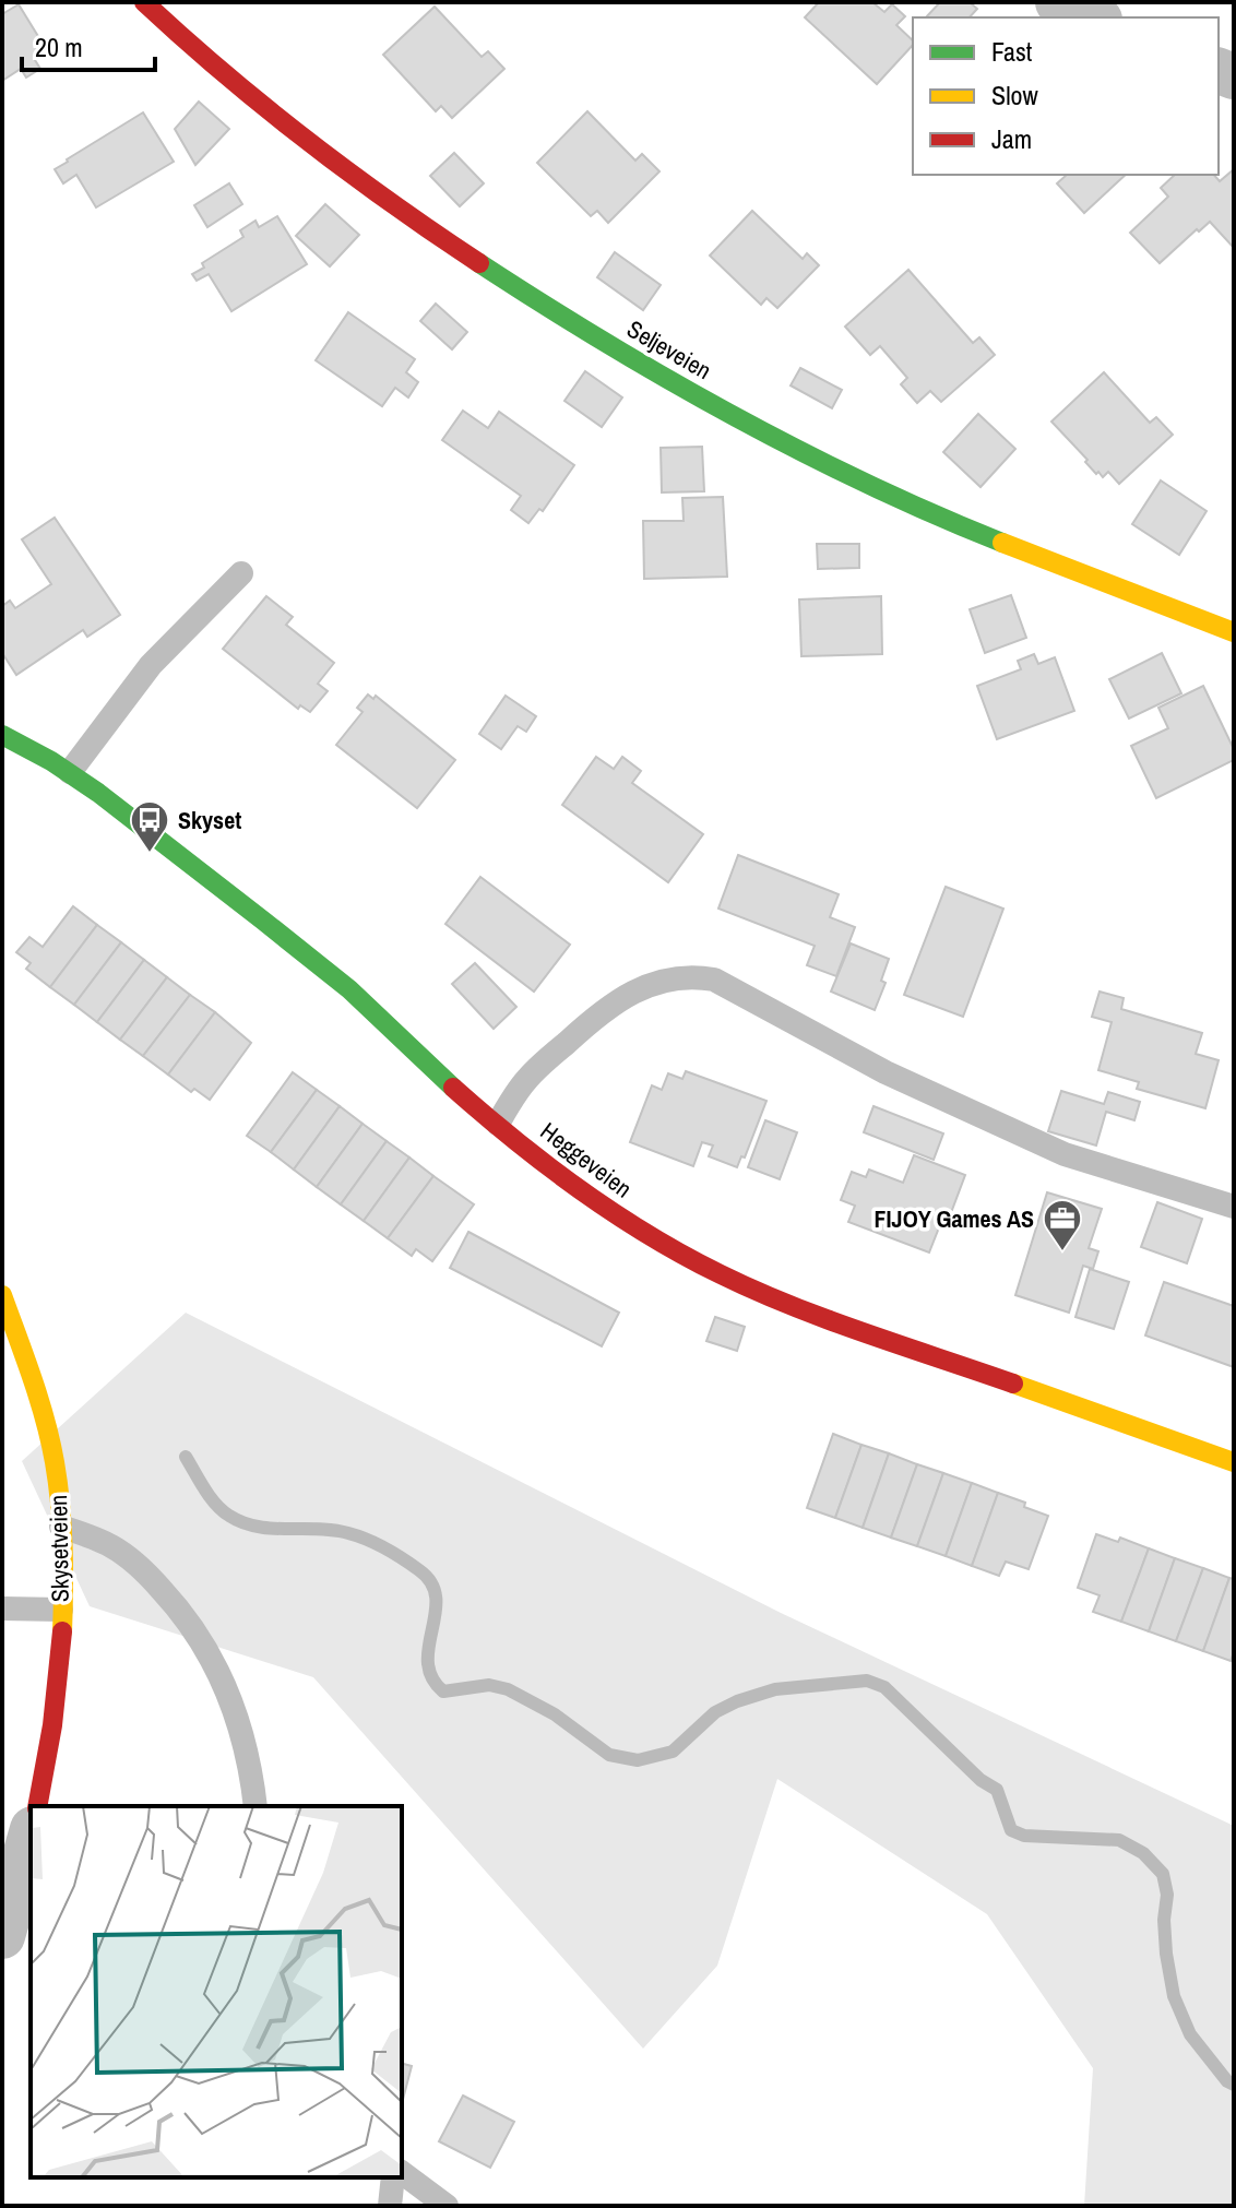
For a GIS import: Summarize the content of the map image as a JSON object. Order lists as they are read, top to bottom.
{
  "streets": {
    "street": ["Seljeveien", "Heggeveien", "Skysetveien"]
  },
  "places": {
    "bus stop": ["Skyset"],
    "office": ["FIJOY Games AS"]
  },
  "legend": ["Fast", "Slow", "Jam"],
  "scale_bar": "20 m"
}
